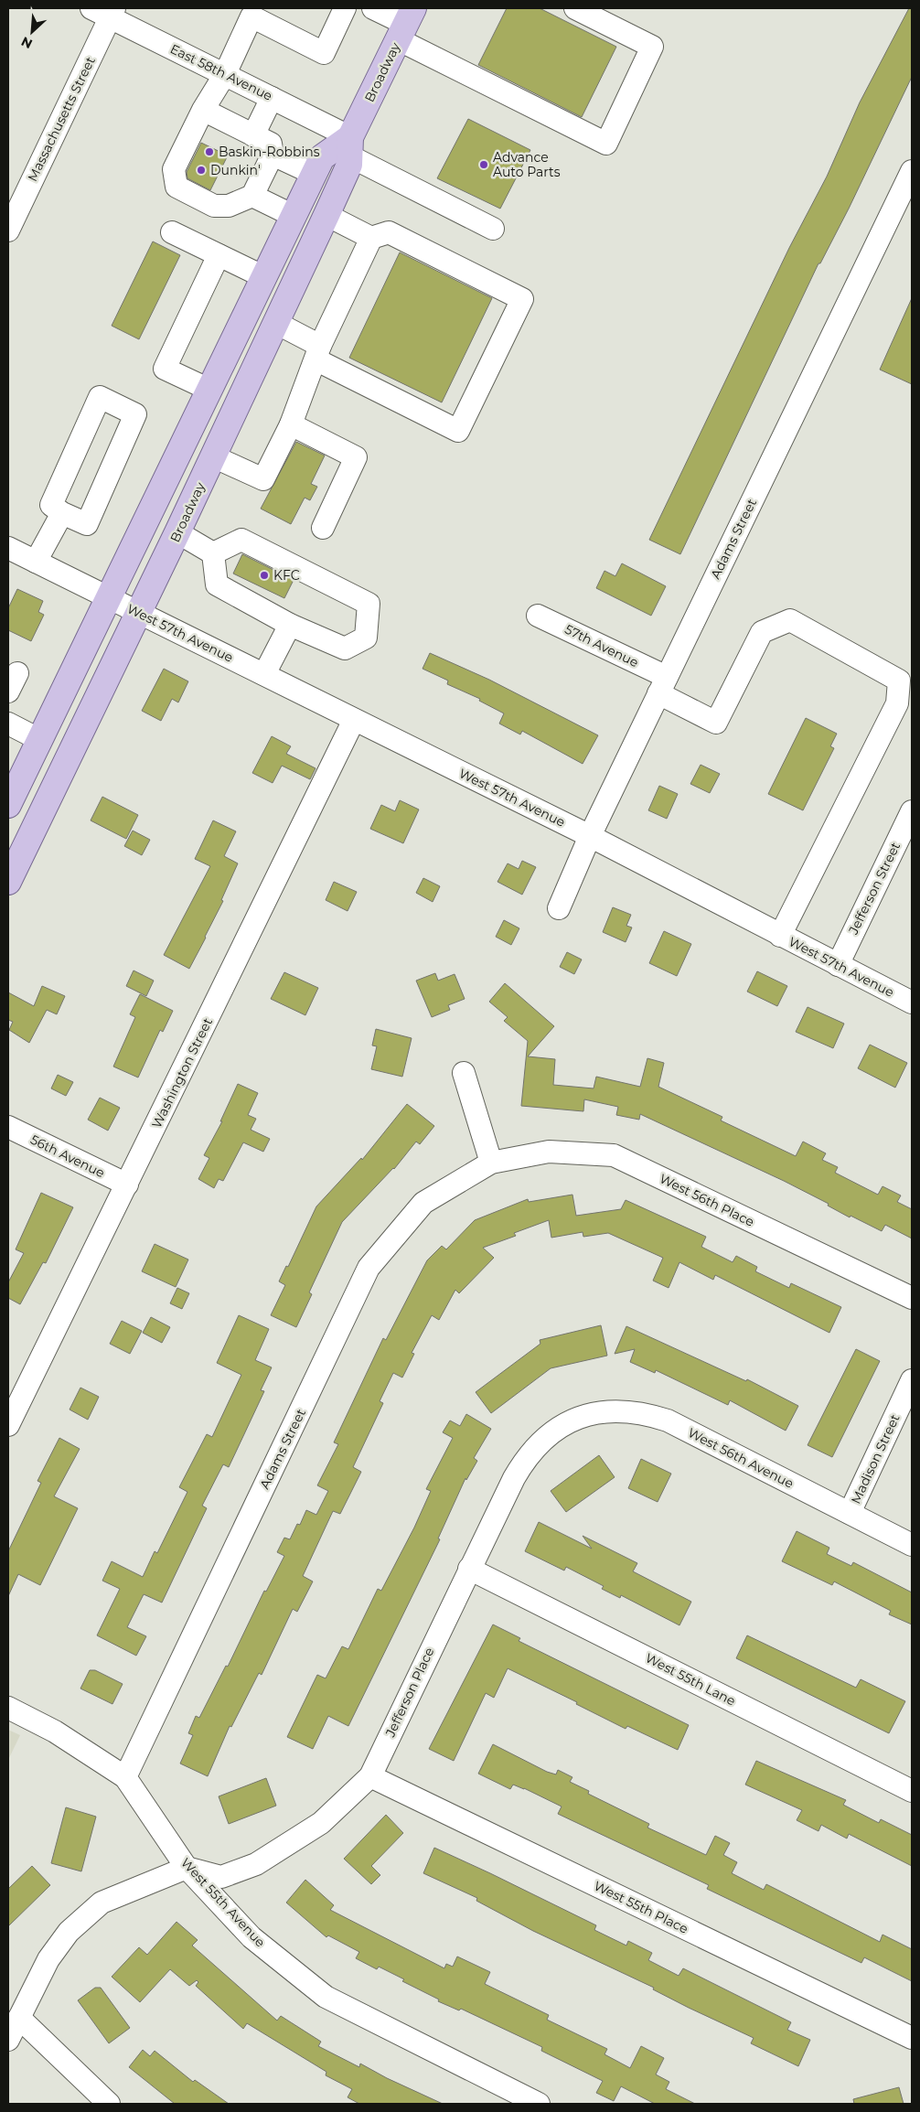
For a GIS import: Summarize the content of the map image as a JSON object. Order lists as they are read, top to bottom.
{
  "streets": {
    "main road": ["Broadway"],
    "street": [
      "East 58th Avenue",
      "Massachusetts Street",
      "Adams Street",
      "West 57th Avenue",
      "57th Avenue",
      "Jefferson Street",
      "Washington Street",
      "56th Avenue",
      "West 56th Place",
      "West 56th Avenue",
      "Madison Street",
      "West 55th Lane",
      "Jefferson Place",
      "West 55th Avenue",
      "West 55th Place"
    ]
  },
  "crossings": [
    ["East 58th Avenue", "Broadway"],
    ["East 58th Avenue", "Massachusetts Street"],
    ["Broadway", "West 57th Avenue"],
    ["Adams Street", "West 57th Avenue"],
    ["Adams Street", "57th Avenue"],
    ["Adams Street", "West 56th Place"],
    ["Adams Street", "West 55th Avenue"],
    ["West 57th Avenue", "57th Avenue"],
    ["West 57th Avenue", "Jefferson Street"],
    ["West 57th Avenue", "Washington Street"],
    ["Washington Street", "56th Avenue"],
    ["West 56th Avenue", "Madison Street"],
    ["West 56th Avenue", "Jefferson Place"],
    ["West 55th Lane", "Jefferson Place"],
    ["Jefferson Place", "West 55th Avenue"],
    ["Jefferson Place", "West 55th Place"]
  ],
  "places": [
    "Baskin-Robbins",
    "Advance Auto Parts",
    "Dunkin'",
    "KFC"
  ],
  "north": "bottom left"
}
